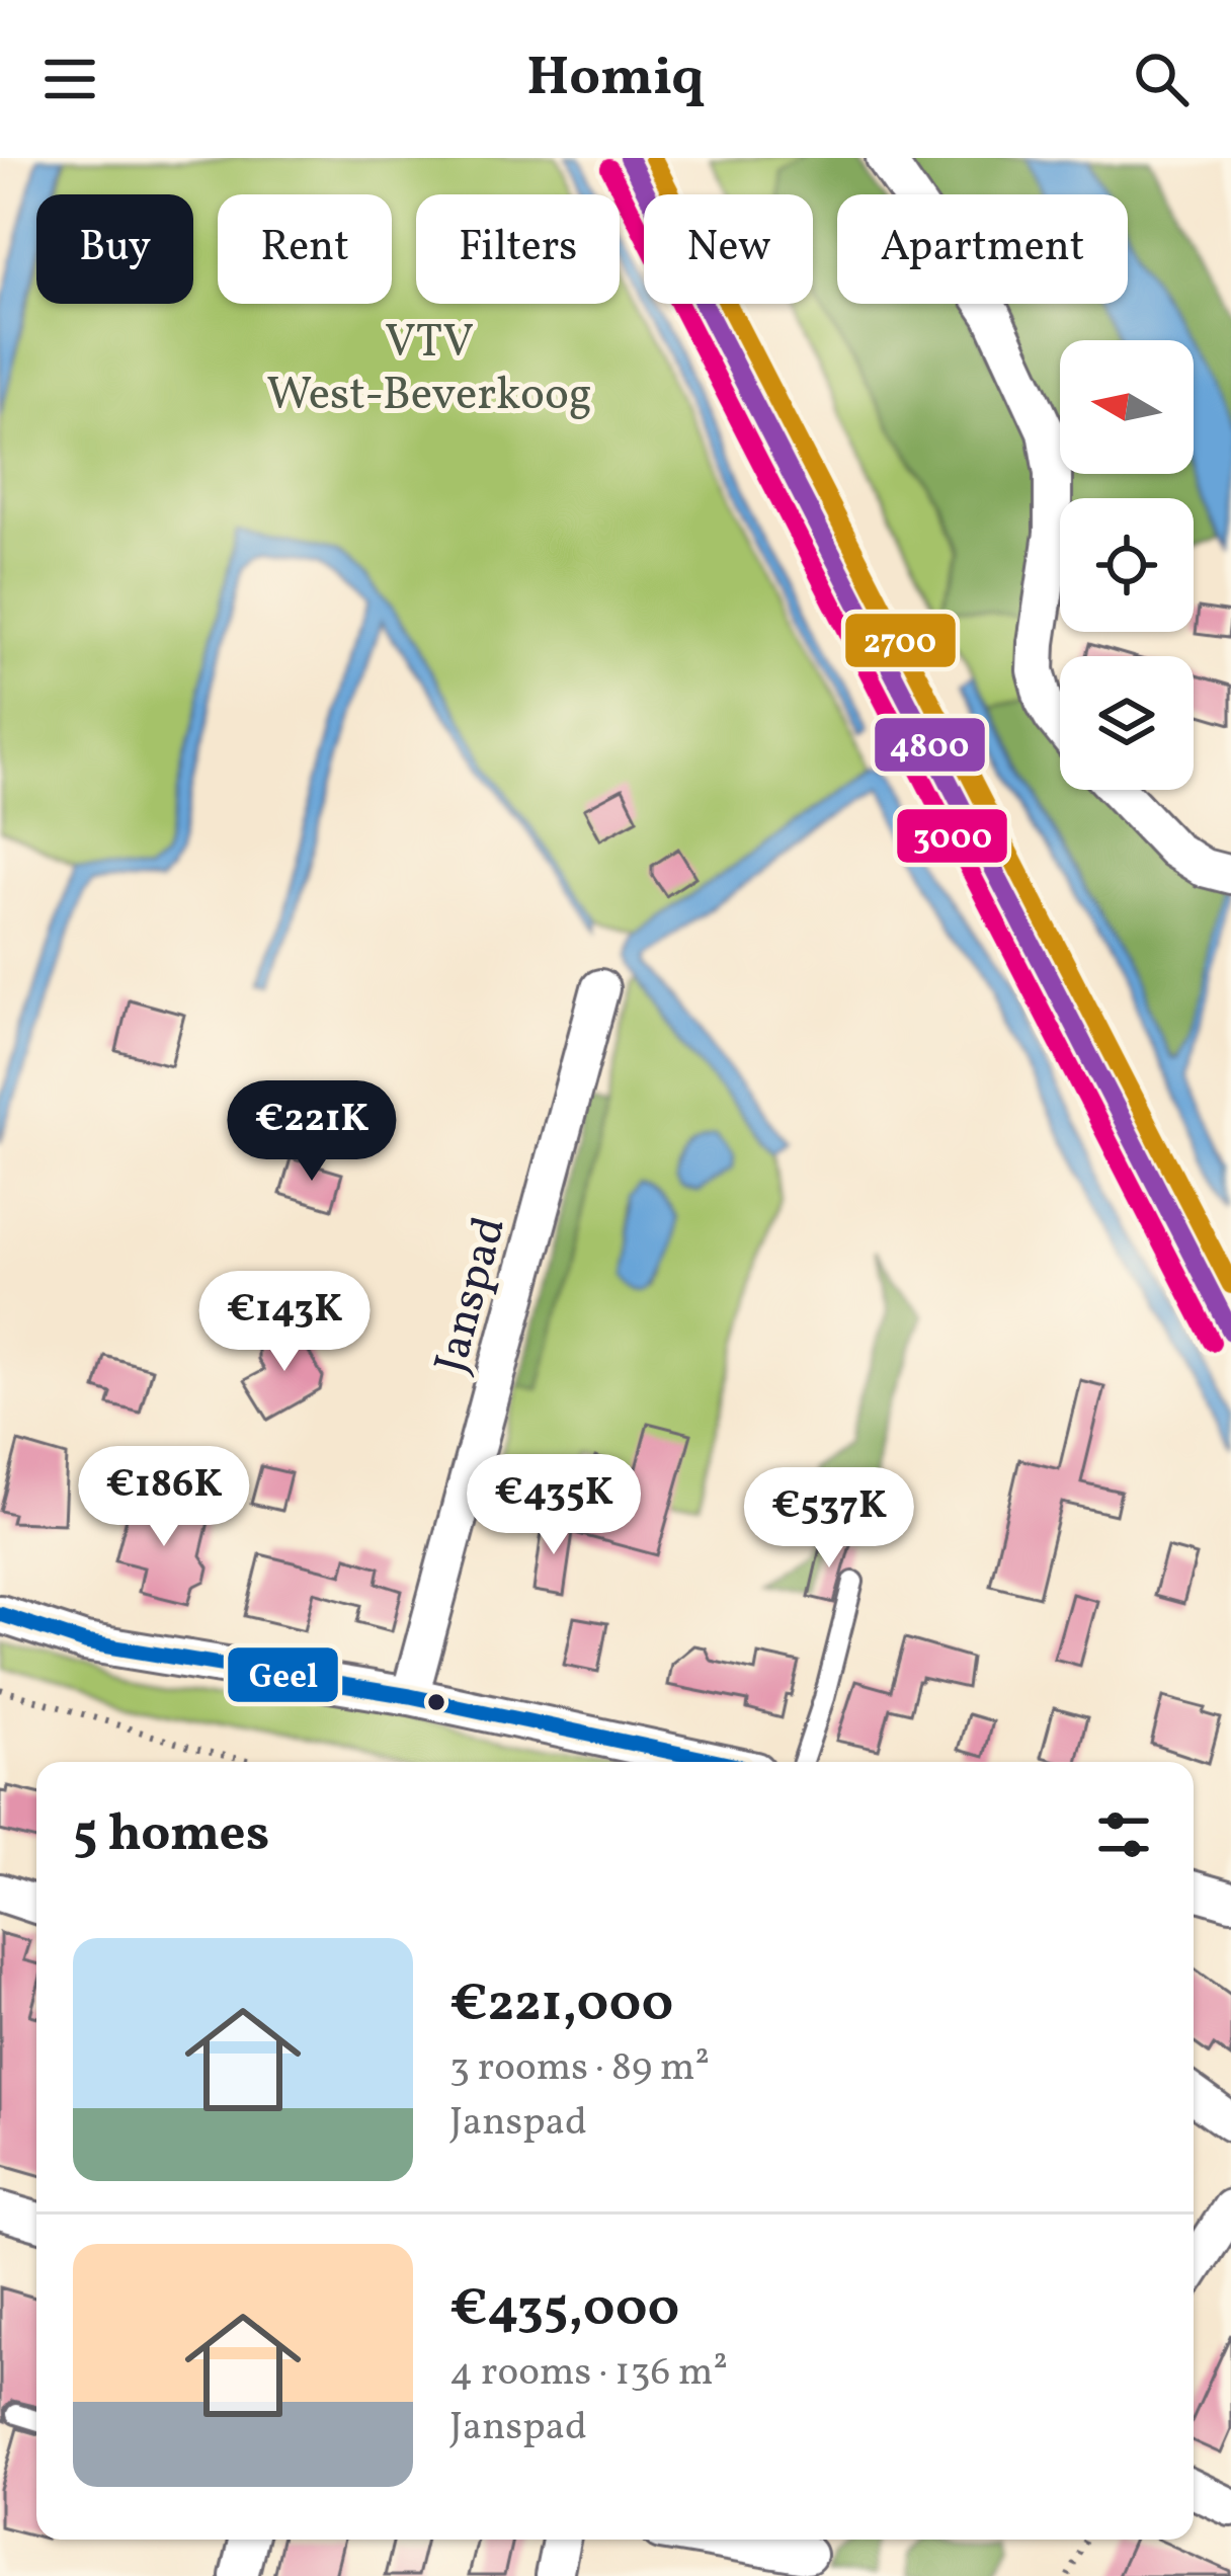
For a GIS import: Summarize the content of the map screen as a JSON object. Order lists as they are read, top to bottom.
{
  "streets": {
    "street": ["Janspad"]
  },
  "parks": ["VTV West-Beverkoog"],
  "lines": [
    "transit line 4800",
    "transit line 2700",
    "transit line 3000",
    "transit line Geel"
  ],
  "north": "left",
  "page": {
    "header": "Homiq",
    "chip": [
      "Buy",
      "Rent",
      "Filters",
      "New",
      "Apartment"
    ],
    "price": [
      "€221K",
      "€143K",
      "€186K",
      "€435K",
      "€537K"
    ],
    "heading": "5 homes",
    "list": [
      {
        "name": "€221,000",
        "note": "3 rooms · 89 m² · Janspad"
      },
      {
        "name": "€435,000",
        "note": "4 rooms · 136 m² · Janspad"
      }
    ]
  }
}
